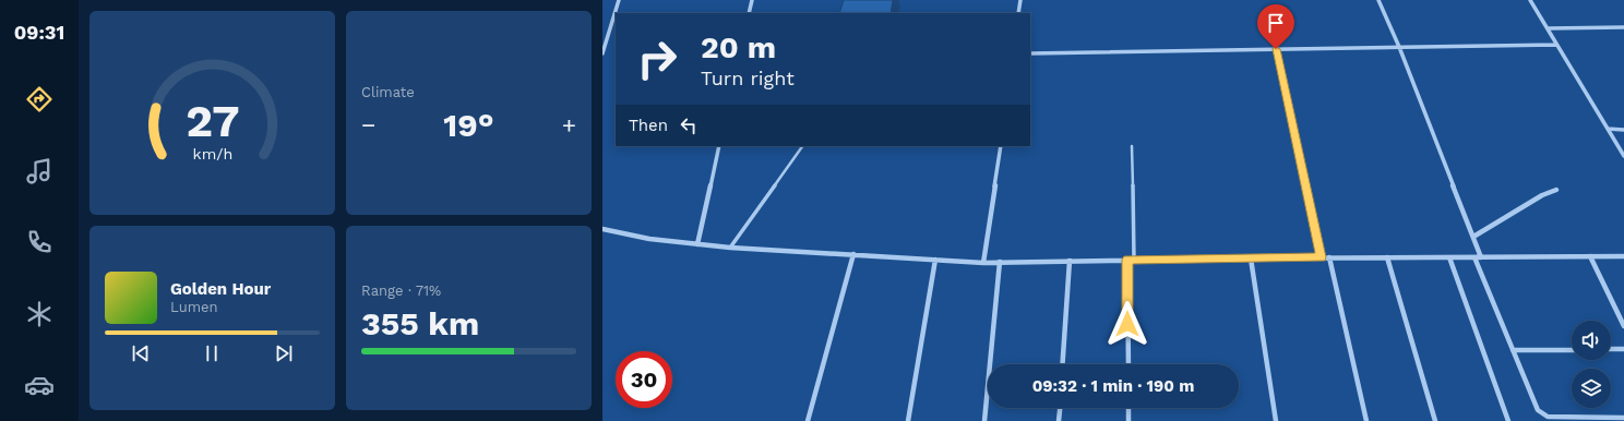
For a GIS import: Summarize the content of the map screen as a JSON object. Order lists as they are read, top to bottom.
{
  "page": {
    "tabs": "09:31",
    "tile": [
      "Climate",
      ["Range · 71%", "355 km"]
    ],
    "turn": ["20 m", "Turn right"],
    "then": "Then",
    "heat": ["−", "19°", "+"],
    "song": ["Golden Hour", "Lumen"],
    "limit": "30",
    "trip": "09:32 · 1 min · 190 m",
    "gauge": ["27", "km/h"]
  }
}
